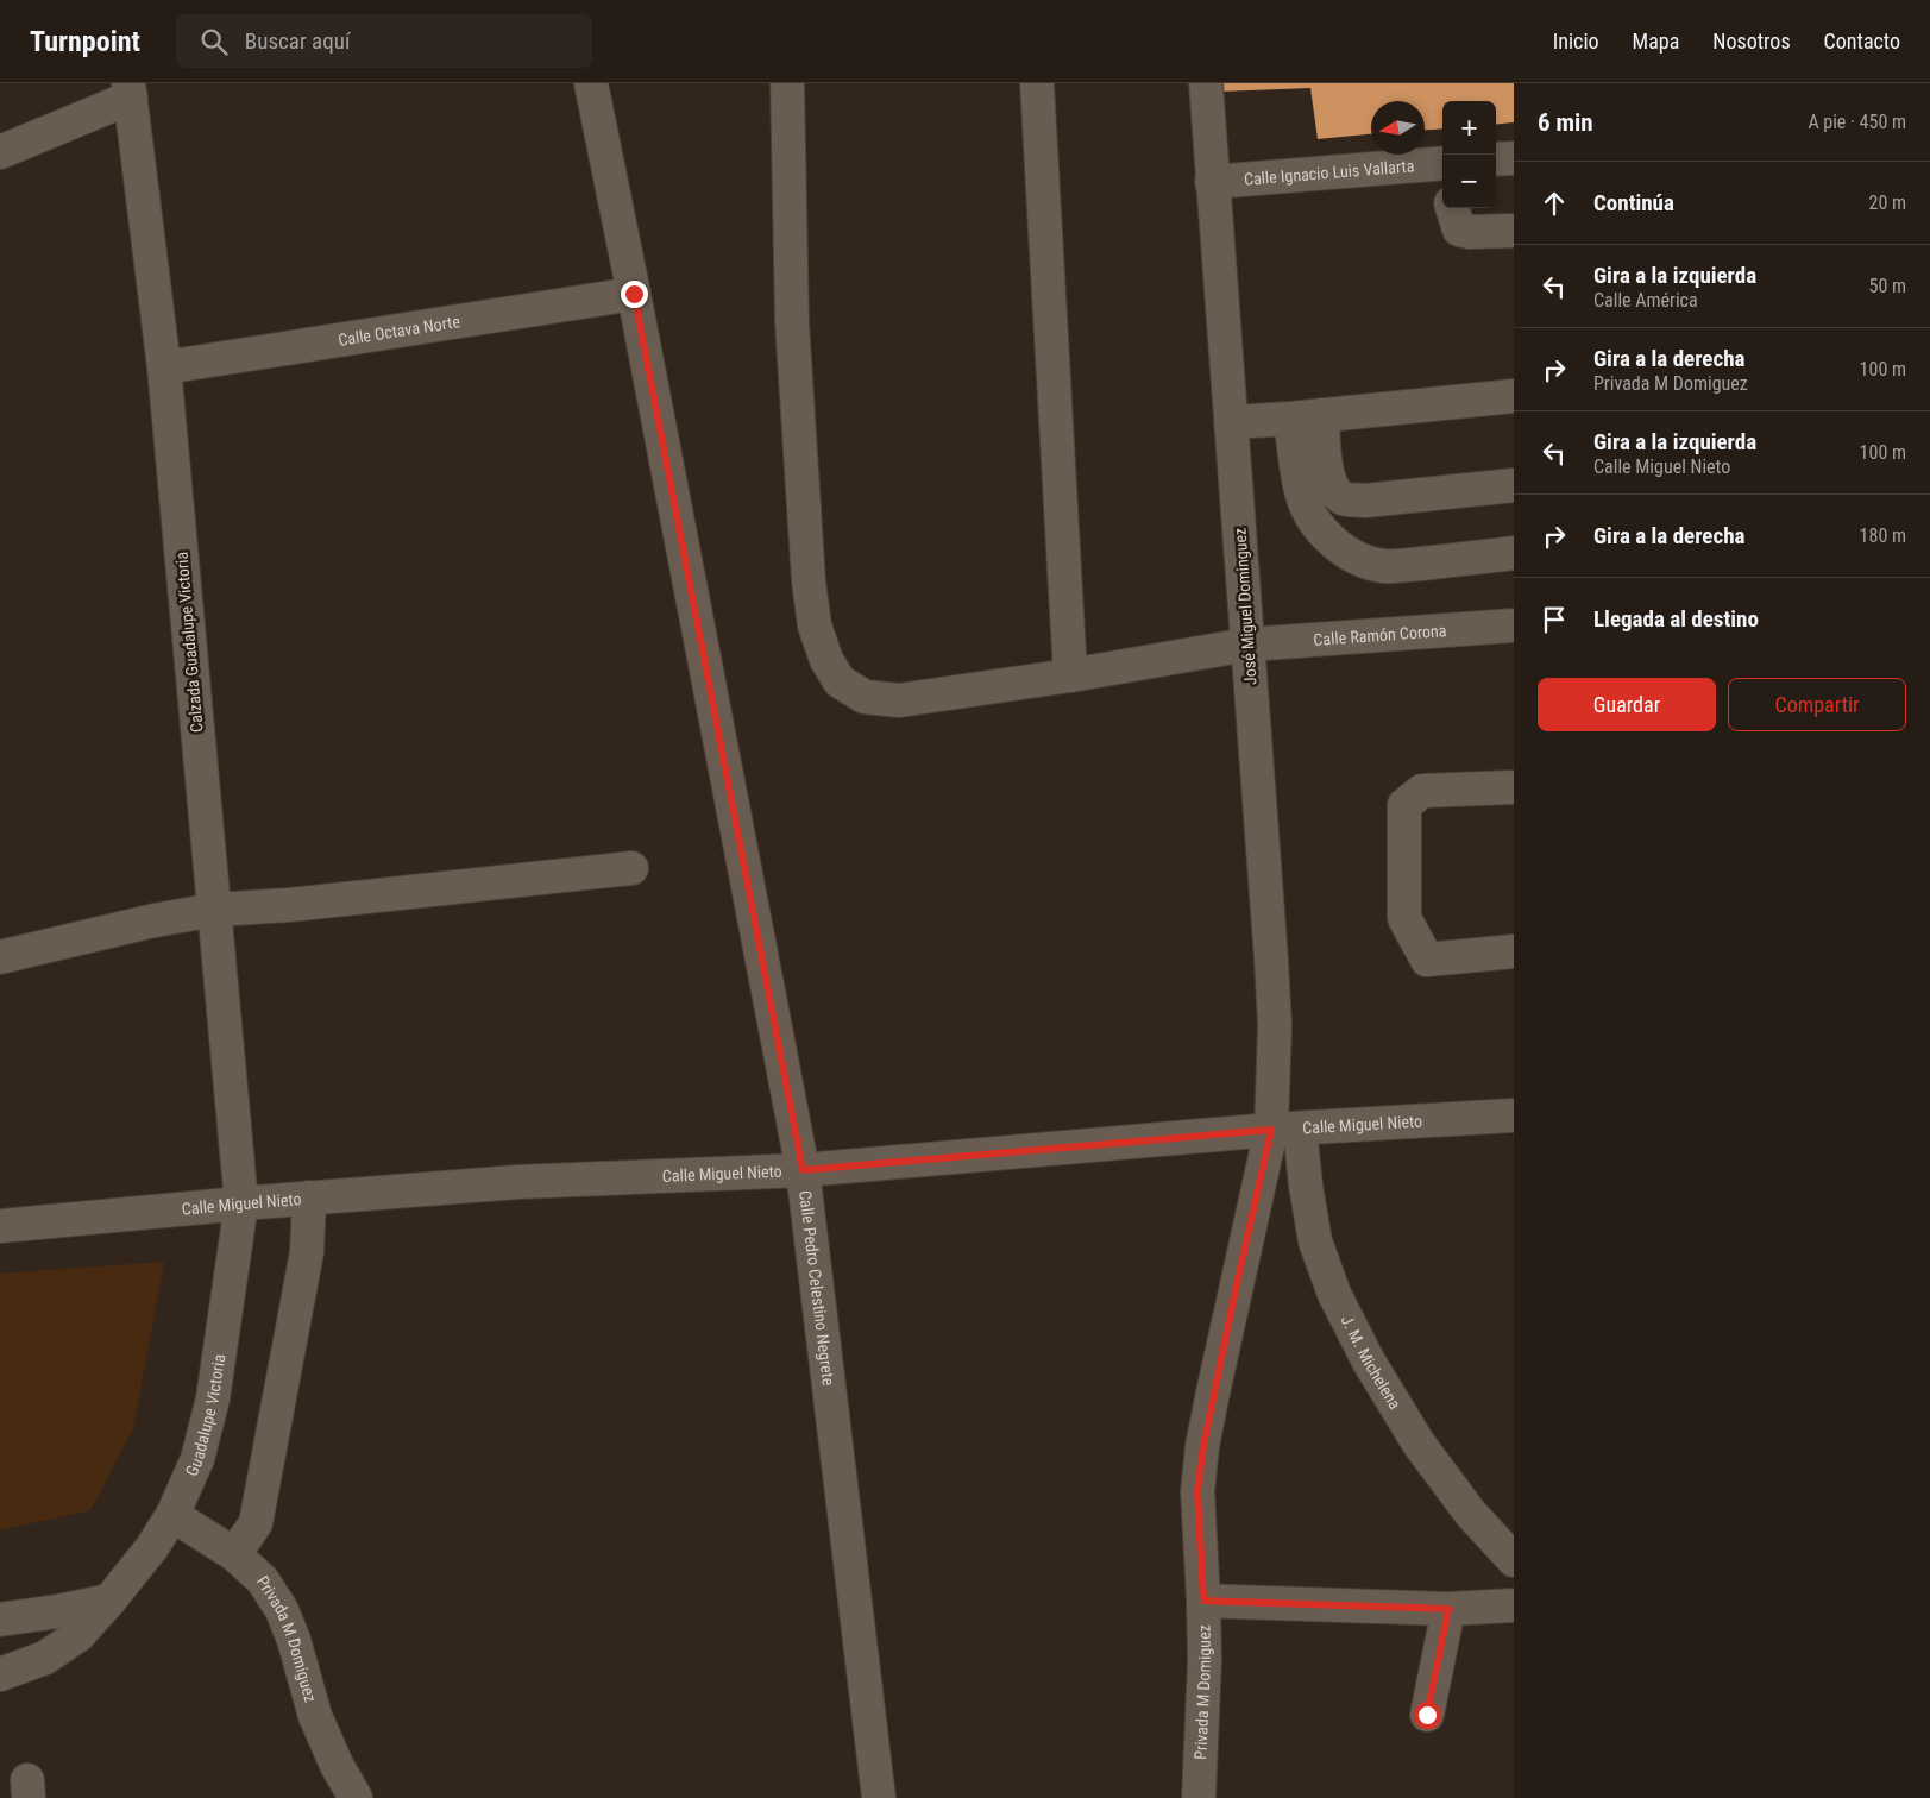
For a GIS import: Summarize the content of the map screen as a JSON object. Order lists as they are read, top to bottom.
{
  "streets": {
    "street": [
      "Calle Ignacio Luis Vallarta",
      "Calle Octava Norte",
      "José Miguel Dominguez",
      "Calle Ramón Corona",
      "Calzada Guadalupe Victoria",
      "Calle Miguel Nieto",
      "Calle Pedro Celestino Negrete",
      "J. M. Michelena",
      "Guadalupe Victoria",
      "Privada M Domiguez"
    ]
  },
  "crossings": [
    ["Calle Ignacio Luis Vallarta", "José Miguel Dominguez"],
    ["Calle Octava Norte", "Calzada Guadalupe Victoria"],
    ["Calle Octava Norte", "Calle Pedro Celestino Negrete"],
    ["José Miguel Dominguez", "Calle Ramón Corona"],
    ["José Miguel Dominguez", "Calle Miguel Nieto"],
    ["José Miguel Dominguez", "J. M. Michelena"],
    ["José Miguel Dominguez", "Privada M Domiguez"],
    ["Calzada Guadalupe Victoria", "Calle Miguel Nieto"],
    ["Calzada Guadalupe Victoria", "Guadalupe Victoria"],
    ["Calle Miguel Nieto", "Calle Pedro Celestino Negrete"],
    ["Calle Miguel Nieto", "J. M. Michelena"],
    ["Calle Miguel Nieto", "Guadalupe Victoria"],
    ["Calle Miguel Nieto", "Privada M Domiguez"],
    ["J. M. Michelena", "Privada M Domiguez"],
    ["Guadalupe Victoria", "Privada M Domiguez"]
  ],
  "north": "left",
  "page": {
    "header": "Turnpoint",
    "search": "Buscar aquí",
    "nav": [
      "Inicio",
      "Mapa",
      "Nosotros",
      "Contacto"
    ],
    "heading": ["6 min", "A pie · 450 m"],
    "map_buttons": ["+", "−"],
    "list": [
      ["Continúa", "20 m"],
      ["Gira a la izquierda", "Calle América", "50 m"],
      ["Gira a la derecha", "Privada M Domiguez", "100 m"],
      ["Gira a la izquierda", "Calle Miguel Nieto", "100 m"],
      ["Gira a la derecha", "180 m"],
      "Llegada al destino"
    ],
    "buttons": ["Guardar", "Compartir"]
  }
}
